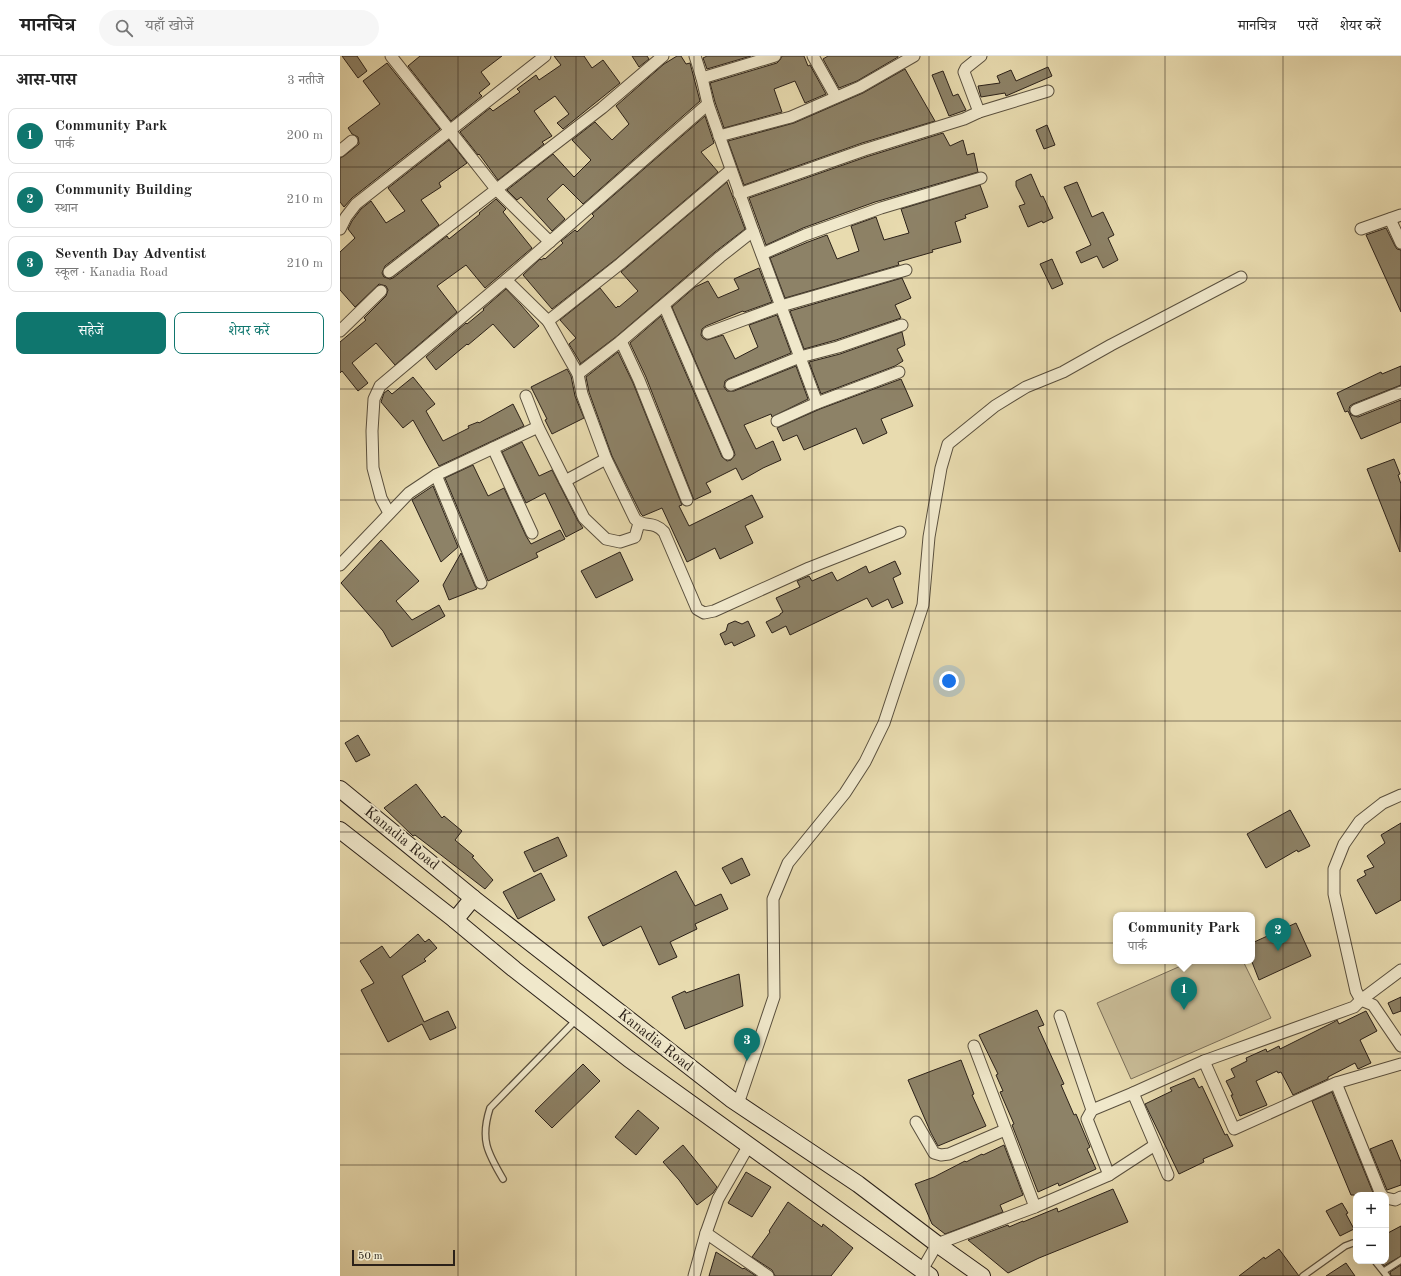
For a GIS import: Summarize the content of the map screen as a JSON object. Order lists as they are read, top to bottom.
{
  "streets": {
    "main road": ["Kanadia Road"]
  },
  "scale_bar": "50 m",
  "page": {
    "header": "मानचित्र",
    "search": "यहाँ खोजें",
    "nav": ["मानचित्र", "परतें", "शेयर करें"],
    "heading": ["आस-पास", "3 नतीजे"],
    "list": [
      {
        "mark": "1",
        "name": "Community Park",
        "note": "पार्क",
        "value": "200 m"
      },
      {
        "mark": "2",
        "name": "Community Building",
        "note": "स्थान",
        "value": "210 m"
      },
      {
        "mark": "3",
        "name": "Seventh Day Adventist",
        "note": "स्कूल · Kanadia Road",
        "value": "210 m"
      }
    ],
    "buttons": ["सहेजें", "शेयर करें"],
    "popup": ["Community Park", "पार्क"],
    "pins": ["2", "1", "3"],
    "map_buttons": ["+", "−"],
    "scale": "50 m"
  }
}
